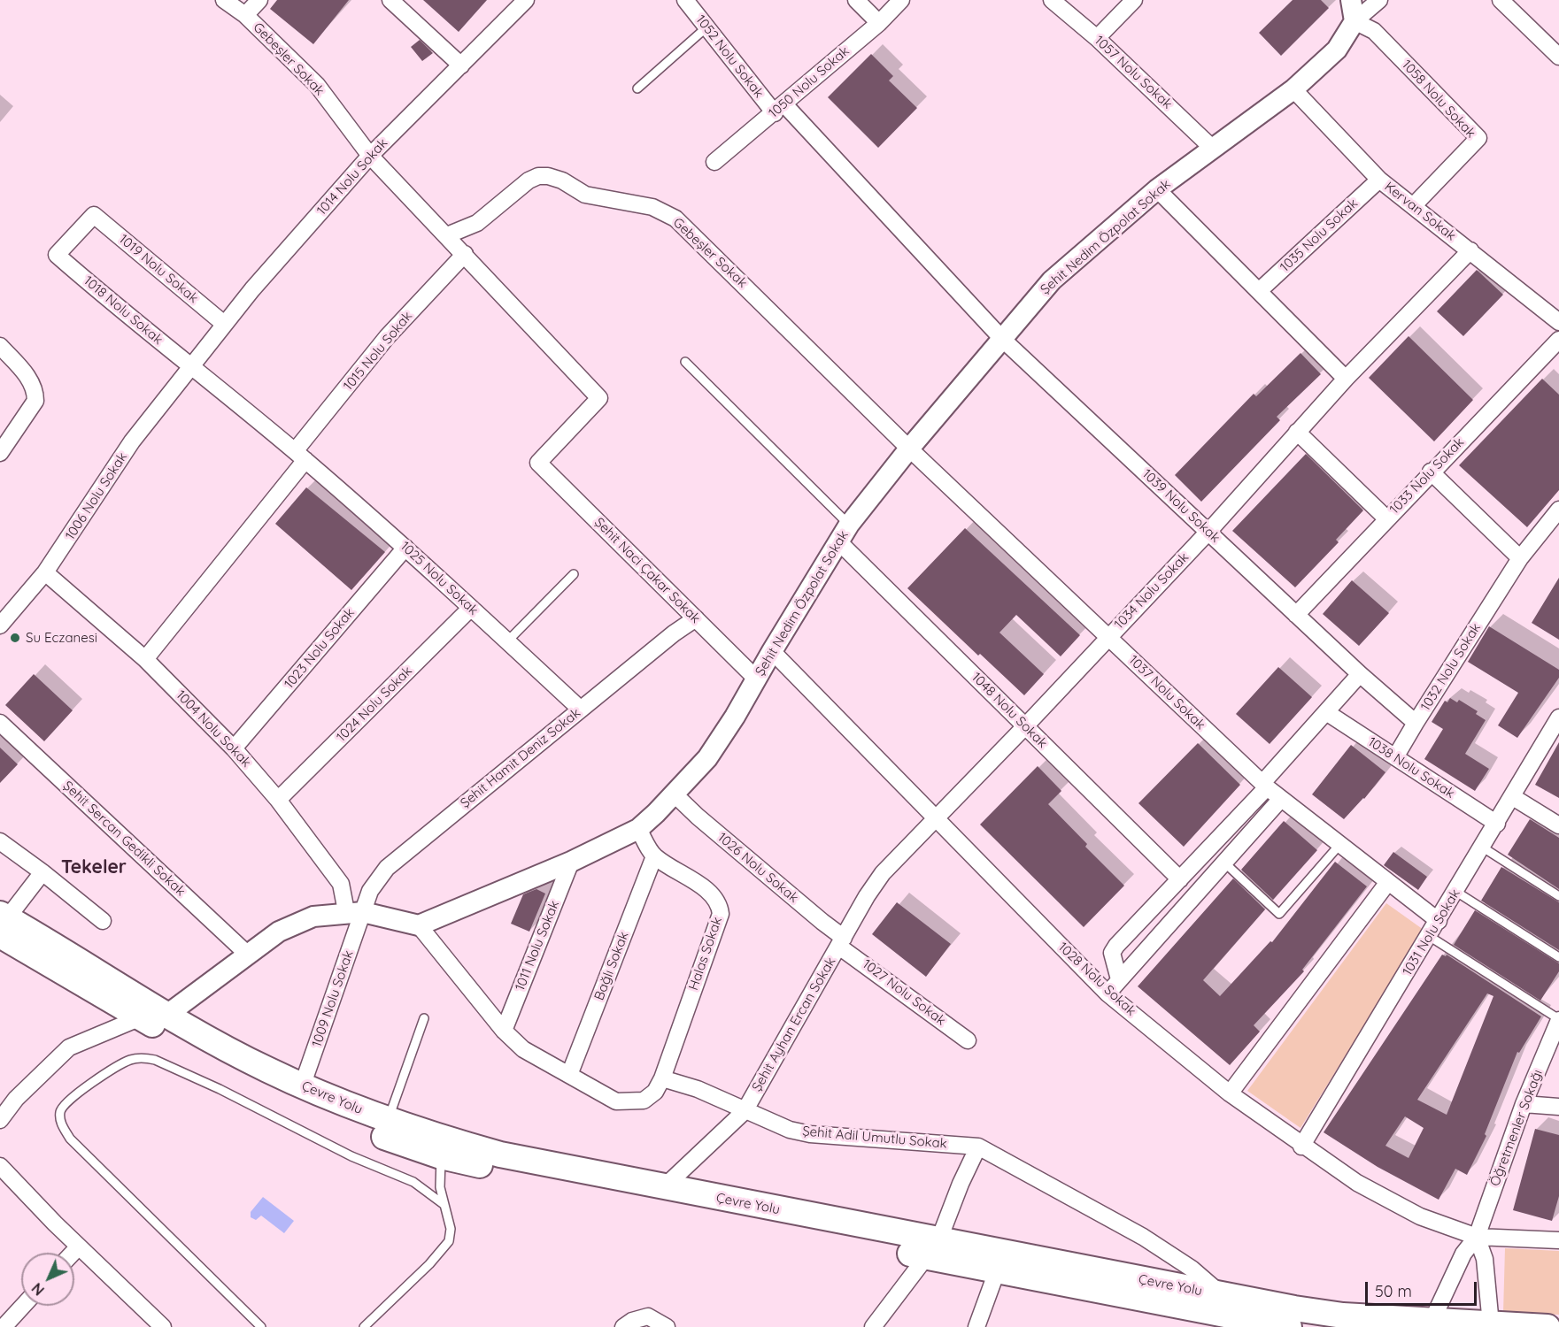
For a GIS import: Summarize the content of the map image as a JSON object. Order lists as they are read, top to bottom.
{
  "streets": {
    "main road": ["Çevre Yolu"],
    "street": [
      "1052 Nolu Sokak",
      "Gebeşler Sokak",
      "1057 Nolu Sokak",
      "1050 Nolu Sokak",
      "1058 Nolu Sokak",
      "1014 Nolu Sokak",
      "Kervan Sokak",
      "1035 Nolu Sokak",
      "Şehit Nedim Özpolat Sokak",
      "1019 Nolu Sokak",
      "1018 Nolu Sokak",
      "1015 Nolu Sokak",
      "1033 Nolu Sokak",
      "1006 Nolu Sokak",
      "1039 Nolu Sokak",
      "Şehit Naci Çakar Sokak",
      "1025 Nolu Sokak",
      "1034 Nolu Sokak",
      "1023 Nolu Sokak",
      "1032 Nolu Sokak",
      "1037 Nolu Sokak",
      "1024 Nolu Sokak",
      "1048 Nolu Sokak",
      "1004 Nolu Sokak",
      "Şehit Hamit Deniz Sokak",
      "1038 Nolu Sokak",
      "Şehit Sercan Gedikli Sokak",
      "1026 Nolu Sokak",
      "1031 Nolu Sokak",
      "1011 Nolu Sokak",
      "Halas Sokak",
      "Bağlı Sokak",
      "1028 Nolu Sokak",
      "1027 Nolu Sokak",
      "1009 Nolu Sokak",
      "Şehit Ayhan Ercan Sokak",
      "Öğretmenler Sokağı",
      "Şehit Adil Umutlu Sokak"
    ]
  },
  "crossings": [
    ["1052 Nolu Sokak", "1050 Nolu Sokak"],
    ["1052 Nolu Sokak", "Şehit Nedim Özpolat Sokak"],
    ["1052 Nolu Sokak", "1039 Nolu Sokak"],
    ["Gebeşler Sokak", "1014 Nolu Sokak"],
    ["Gebeşler Sokak", "Şehit Nedim Özpolat Sokak"],
    ["Gebeşler Sokak", "1037 Nolu Sokak"],
    ["1057 Nolu Sokak", "Şehit Nedim Özpolat Sokak"],
    ["1058 Nolu Sokak", "Kervan Sokak"],
    ["1058 Nolu Sokak", "Şehit Nedim Özpolat Sokak"],
    ["1014 Nolu Sokak", "1019 Nolu Sokak"],
    ["1014 Nolu Sokak", "1018 Nolu Sokak"],
    ["1014 Nolu Sokak", "1006 Nolu Sokak"],
    ["Kervan Sokak", "1035 Nolu Sokak"],
    ["Kervan Sokak", "Şehit Nedim Özpolat Sokak"],
    ["Kervan Sokak", "1034 Nolu Sokak"],
    ["Şehit Nedim Özpolat Sokak", "1039 Nolu Sokak"],
    ["Şehit Nedim Özpolat Sokak", "Şehit Naci Çakar Sokak"],
    ["Şehit Nedim Özpolat Sokak", "1037 Nolu Sokak"],
    ["Şehit Nedim Özpolat Sokak", "1048 Nolu Sokak"],
    ["Şehit Nedim Özpolat Sokak", "1026 Nolu Sokak"],
    ["Şehit Nedim Özpolat Sokak", "1011 Nolu Sokak"],
    ["Şehit Nedim Özpolat Sokak", "Halas Sokak"],
    ["Şehit Nedim Özpolat Sokak", "1028 Nolu Sokak"],
    ["1019 Nolu Sokak", "1018 Nolu Sokak"],
    ["1018 Nolu Sokak", "1015 Nolu Sokak"],
    ["1018 Nolu Sokak", "1006 Nolu Sokak"],
    ["1018 Nolu Sokak", "1025 Nolu Sokak"],
    ["1015 Nolu Sokak", "Şehit Naci Çakar Sokak"],
    ["1015 Nolu Sokak", "1025 Nolu Sokak"],
    ["1015 Nolu Sokak", "1004 Nolu Sokak"],
    ["1033 Nolu Sokak", "1039 Nolu Sokak"],
    ["1006 Nolu Sokak", "1004 Nolu Sokak"],
    ["1039 Nolu Sokak", "1034 Nolu Sokak"],
    ["1039 Nolu Sokak", "1032 Nolu Sokak"],
    ["Şehit Naci Çakar Sokak", "Şehit Hamit Deniz Sokak"],
    ["1025 Nolu Sokak", "1023 Nolu Sokak"],
    ["1025 Nolu Sokak", "1024 Nolu Sokak"],
    ["1025 Nolu Sokak", "Şehit Hamit Deniz Sokak"],
    ["1034 Nolu Sokak", "1037 Nolu Sokak"],
    ["1034 Nolu Sokak", "1048 Nolu Sokak"],
    ["1034 Nolu Sokak", "1026 Nolu Sokak"],
    ["1034 Nolu Sokak", "1028 Nolu Sokak"],
    ["1034 Nolu Sokak", "1027 Nolu Sokak"],
    ["1034 Nolu Sokak", "Şehit Ayhan Ercan Sokak"],
    ["1023 Nolu Sokak", "1004 Nolu Sokak"],
    ["1037 Nolu Sokak", "1031 Nolu Sokak"],
    ["1024 Nolu Sokak", "1004 Nolu Sokak"],
    ["1004 Nolu Sokak", "Şehit Hamit Deniz Sokak"],
    ["1004 Nolu Sokak", "1009 Nolu Sokak"],
    ["Şehit Hamit Deniz Sokak", "1009 Nolu Sokak"],
    ["1038 Nolu Sokak", "1031 Nolu Sokak"],
    ["1026 Nolu Sokak", "1027 Nolu Sokak"],
    ["1026 Nolu Sokak", "Şehit Ayhan Ercan Sokak"],
    ["1031 Nolu Sokak", "1028 Nolu Sokak"],
    ["Halas Sokak", "Bağlı Sokak"],
    ["Halas Sokak", "Şehit Adil Umutlu Sokak"],
    ["1028 Nolu Sokak", "Öğretmenler Sokağı"],
    ["1027 Nolu Sokak", "Şehit Ayhan Ercan Sokak"],
    ["1009 Nolu Sokak", "Çevre Yolu"],
    ["Şehit Ayhan Ercan Sokak", "Çevre Yolu"],
    ["Şehit Ayhan Ercan Sokak", "Şehit Adil Umutlu Sokak"],
    ["Çevre Yolu", "Öğretmenler Sokağı"],
    ["Çevre Yolu", "Şehit Adil Umutlu Sokak"]
  ],
  "districts": ["Tekeler"],
  "places": ["Su Eczanesi"],
  "scale_bar": "50 m",
  "north": "bottom left"
}
